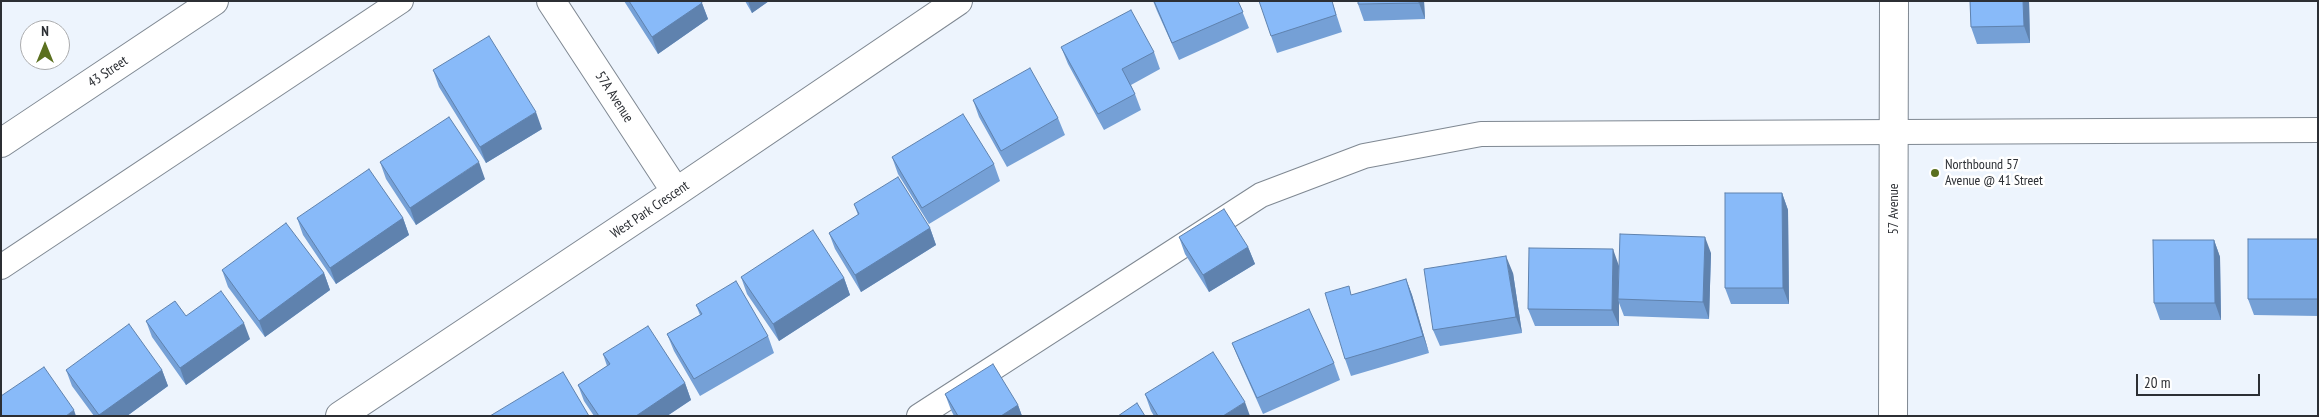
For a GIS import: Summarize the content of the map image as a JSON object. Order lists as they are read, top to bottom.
{
  "streets": {
    "street": [
      "43 Street",
      "57A Avenue",
      "57 Avenue",
      "West Park Crescent"
    ]
  },
  "crossings": [
    ["57A Avenue", "West Park Crescent"]
  ],
  "places": ["Northbound 57 Avenue @ 41 Street"],
  "scale_bar": "20 m",
  "north": "top"
}
